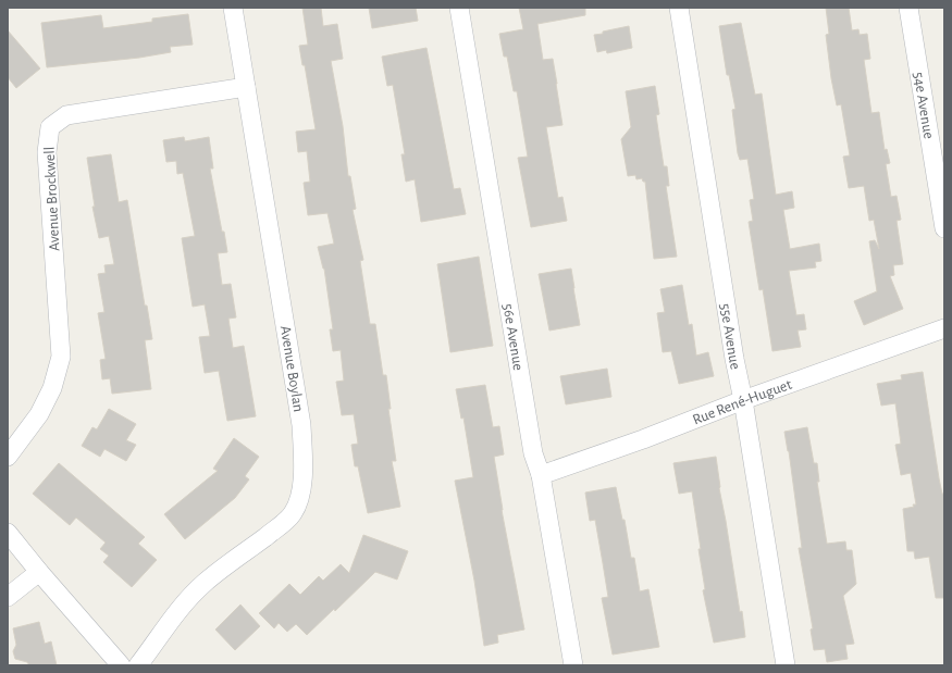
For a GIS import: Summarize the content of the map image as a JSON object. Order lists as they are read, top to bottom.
{
  "streets": {
    "street": [
      "54e Avenue",
      "Avenue Brockwell",
      "56e Avenue",
      "55e Avenue",
      "Avenue Boylan",
      "Rue René-Huguet"
    ]
  },
  "crossings": [
    ["Avenue Brockwell", "Avenue Boylan"],
    ["56e Avenue", "Rue René-Huguet"],
    ["55e Avenue", "Rue René-Huguet"]
  ]
}
